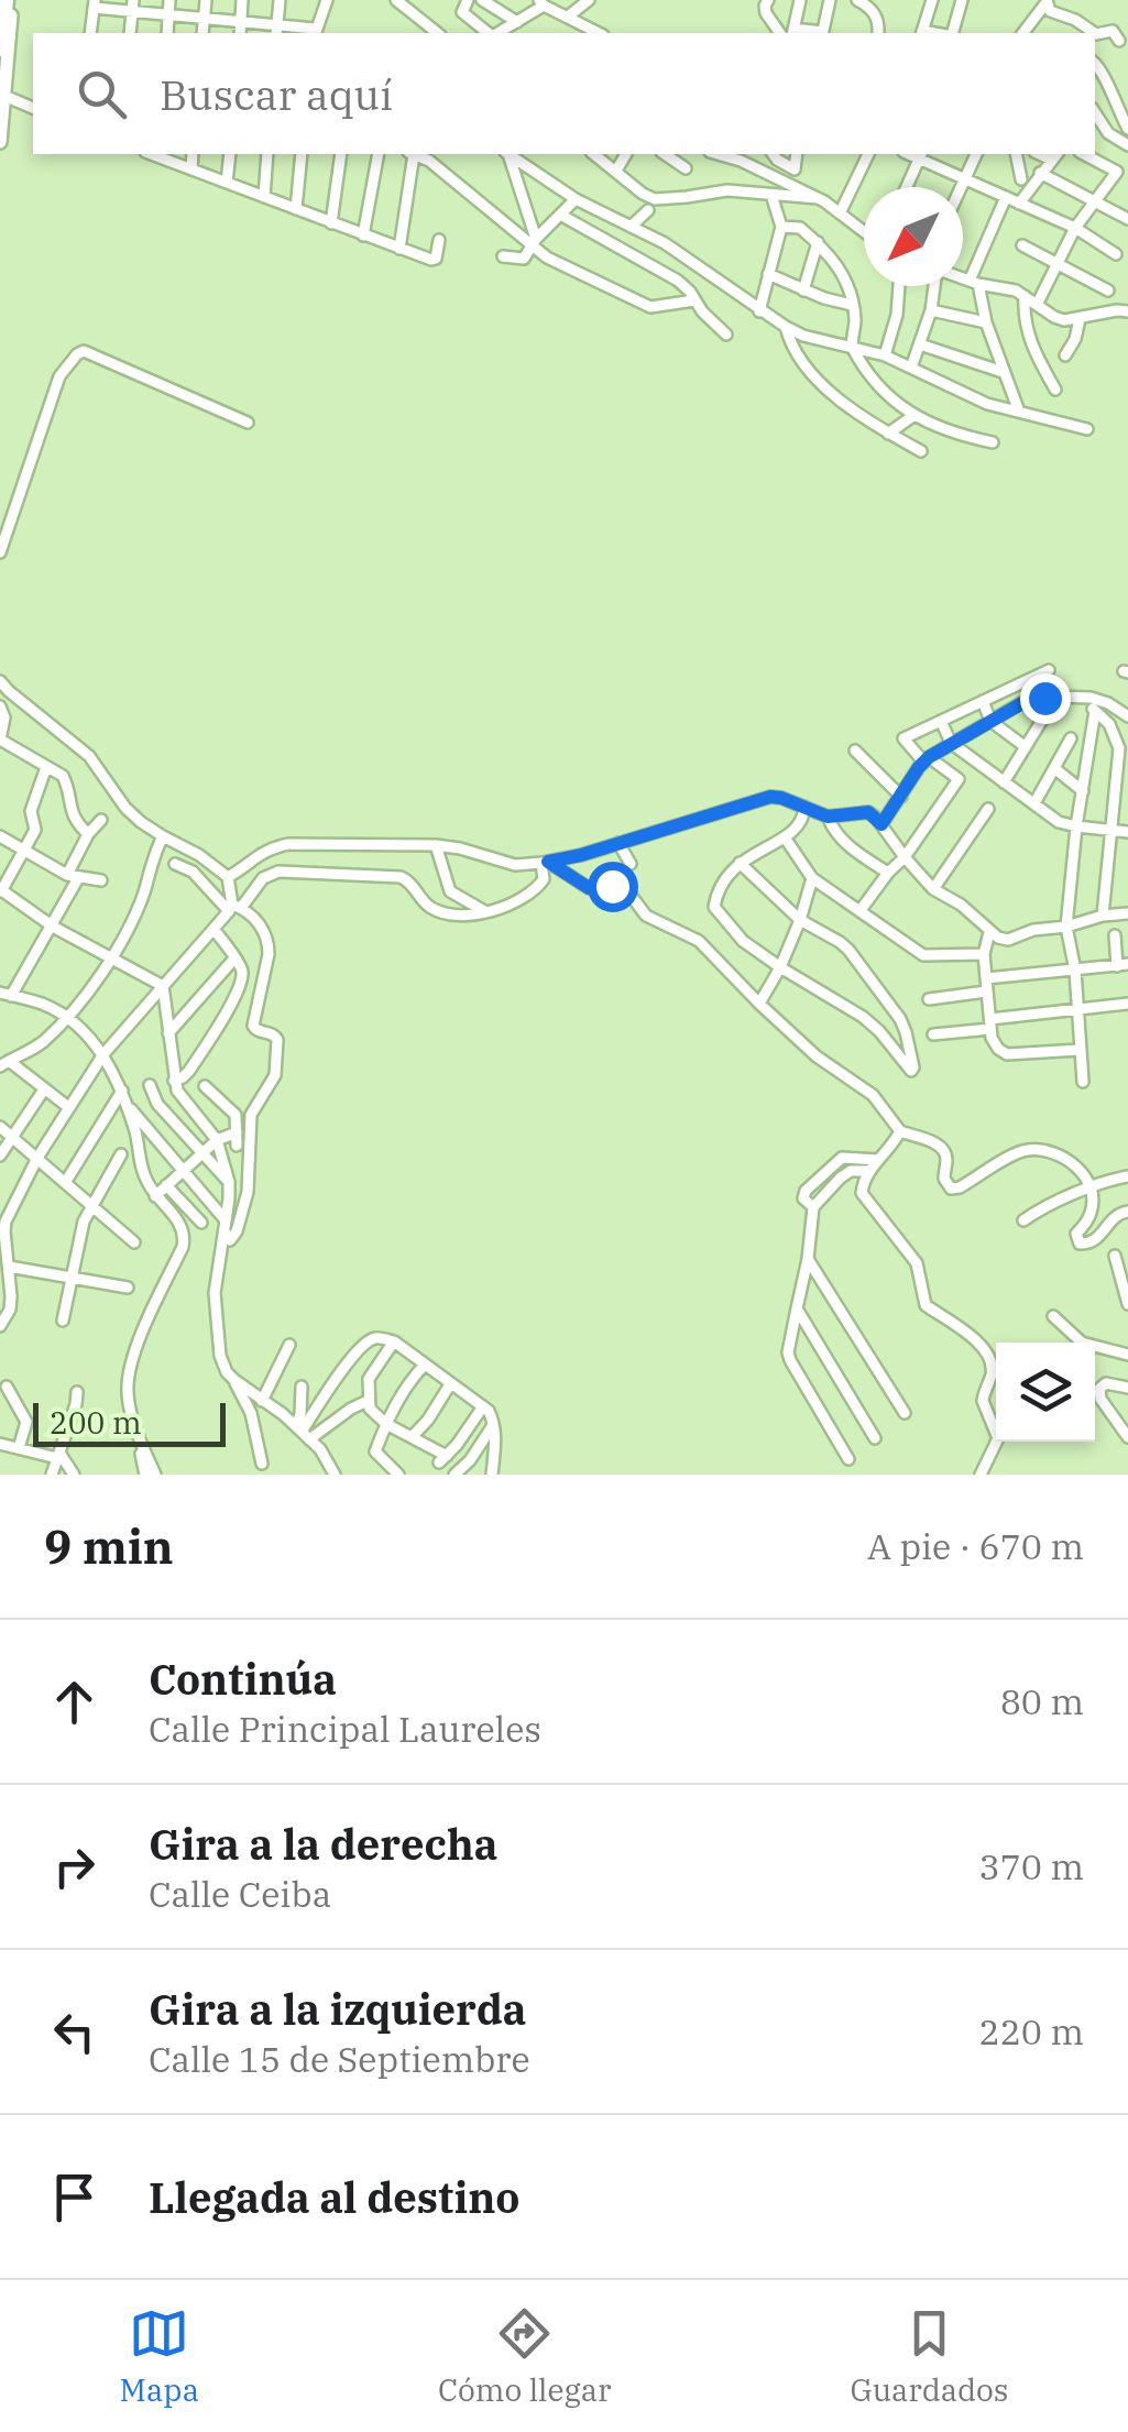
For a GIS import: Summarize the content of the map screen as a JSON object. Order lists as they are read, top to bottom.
{
  "scale_bar": "200 m",
  "north": "bottom left",
  "page": {
    "search": "Buscar aquí",
    "scale": "200 m",
    "heading": ["9 min", "A pie · 670 m"],
    "list": [
      ["Continúa", "Calle Principal Laureles", "80 m"],
      ["Gira a la derecha", "Calle Ceiba", "370 m"],
      ["Gira a la izquierda", "Calle 15 de Septiembre", "220 m"],
      "Llegada al destino"
    ],
    "nav": ["Mapa", "Cómo llegar", "Guardados"]
  }
}
